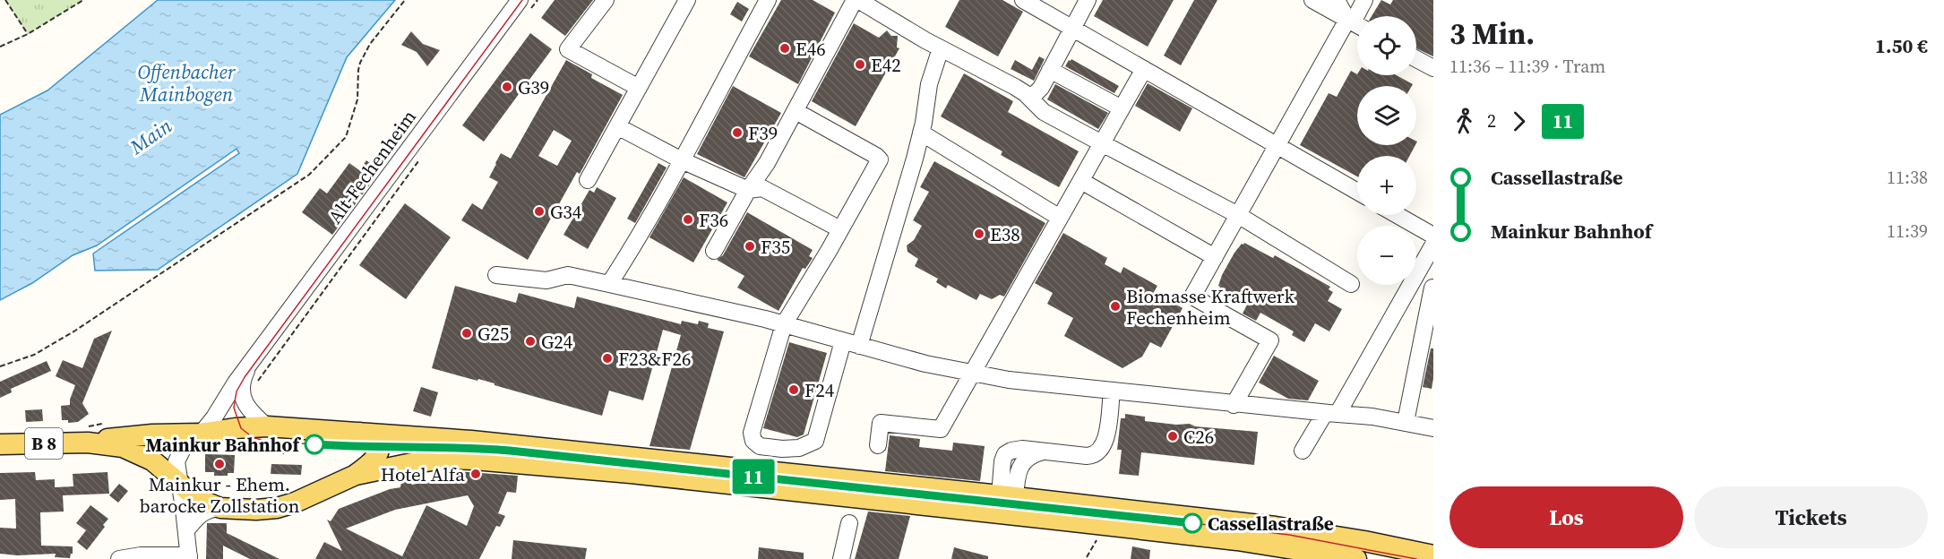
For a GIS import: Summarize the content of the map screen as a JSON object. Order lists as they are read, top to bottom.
{
  "streets": {
    "main road": ["B 8"],
    "street": ["Alt-Fechenheim"]
  },
  "crossings": [
    ["Alt-Fechenheim", "B 8"]
  ],
  "water": ["Offenbacher Mainbogen", "Main"],
  "places": [
    "E46",
    "E42",
    "G39",
    "F39",
    "G34",
    "F36",
    "E38",
    "F35",
    "Biomasse Kraftwerk Fechenheim",
    "G25",
    "G24",
    "F23&F26",
    "F24",
    "C26",
    "Mainkur Bahnhof",
    "Mainkur - Ehem. barocke Zollstation",
    "Hotel Alfa",
    "Cassellastraße"
  ],
  "lines": ["tram line 11"],
  "page": {
    "on_map": "11",
    "heading": ["3 Min.", "11:36 – 11:39 · Tram", "1.50 €"],
    "map_buttons": ["+", "−"],
    "legs": ["2", "11"],
    "list": [
      {
        "name": "Cassellastraße",
        "value": "11:38"
      },
      {
        "name": "Mainkur Bahnhof",
        "value": "11:39"
      }
    ],
    "buttons": ["Los", "Tickets"]
  }
}
